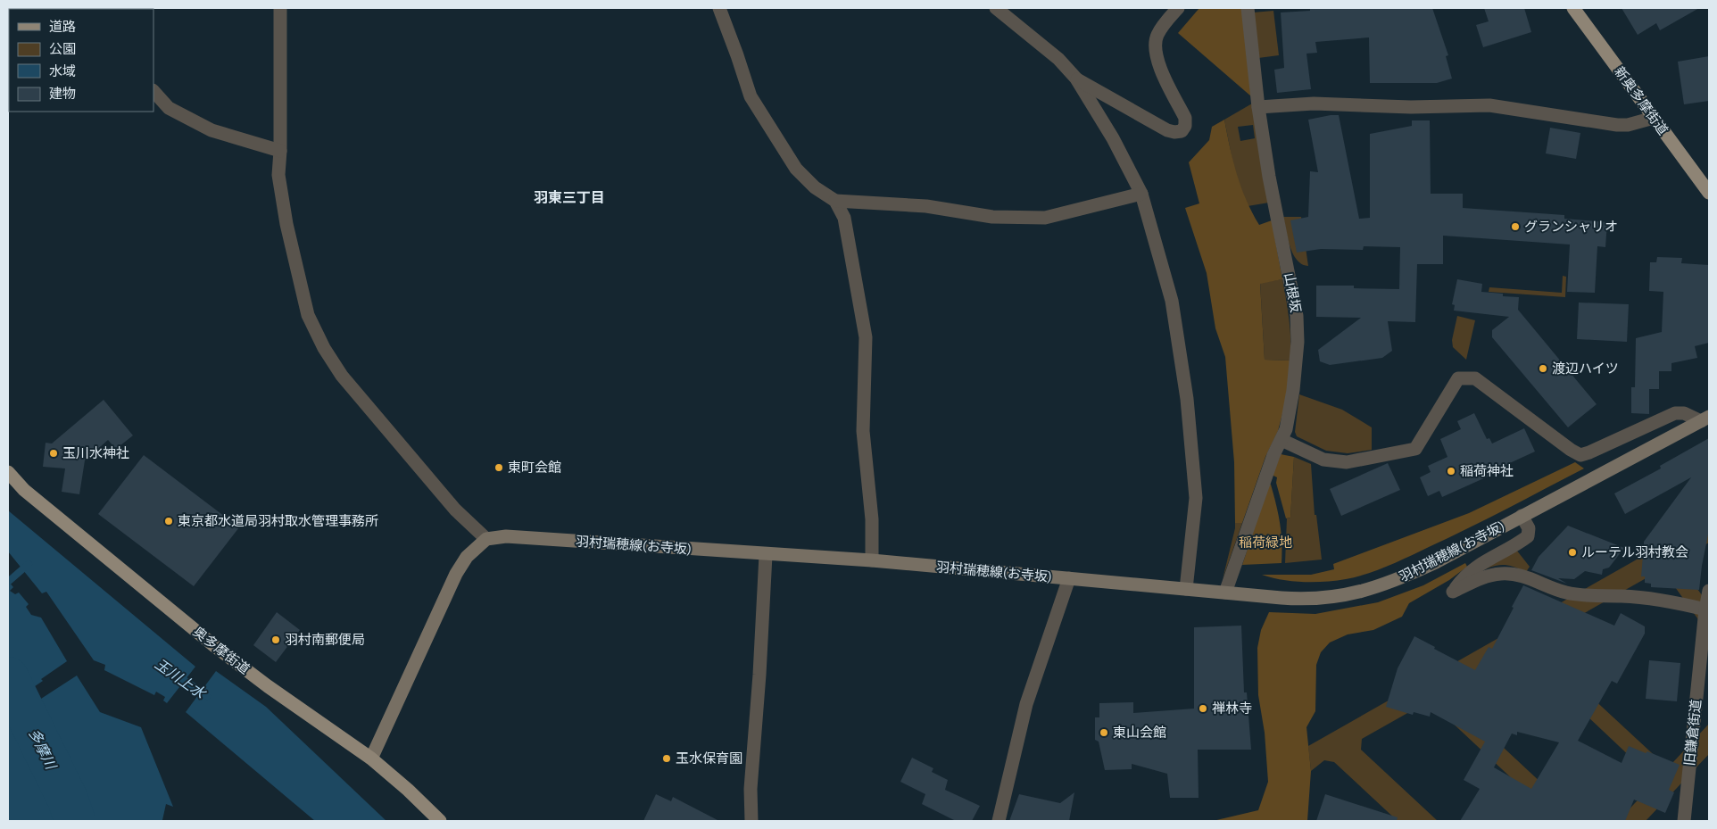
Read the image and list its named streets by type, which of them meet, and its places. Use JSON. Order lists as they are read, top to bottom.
{
  "streets": {
    "main road": ["新奥多摩街道", "羽村瑞穂線(お寺坂)", "奥多摩街道"],
    "street": ["山根坂", "旧鎌倉街道"]
  },
  "crossings": [
    ["山根坂", "羽村瑞穂線(お寺坂)"]
  ],
  "districts": ["羽東三丁目"],
  "water": ["玉川上水", "多摩川"],
  "parks": ["稲荷緑地"],
  "places": [
    "グランシャリオ",
    "渡辺ハイツ",
    "玉川水神社",
    "東町会館",
    "稲荷神社",
    "東京都水道局羽村取水管理事務所",
    "ルーテル羽村教会",
    "羽村南郵便局",
    "禅林寺",
    "東山会館",
    "玉水保育園"
  ],
  "legend": [
    "道路",
    "公園",
    "水域",
    "建物"
  ]
}
